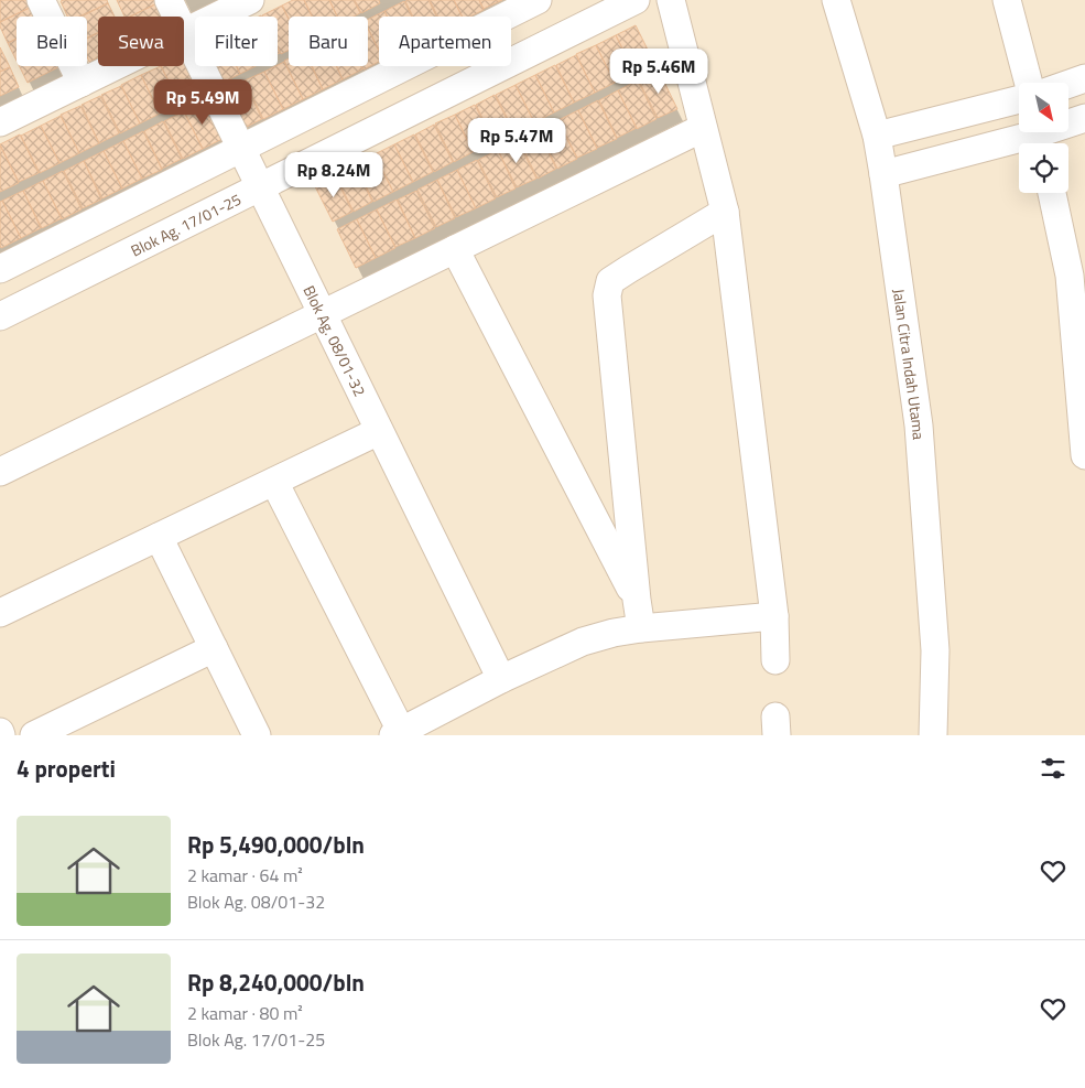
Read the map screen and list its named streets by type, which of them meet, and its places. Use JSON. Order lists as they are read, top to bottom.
{
  "streets": {
    "street": ["Blok Ag. 17/01-25", "Blok Ag. 08/01-32", "Jalan Citra Indah Utama"]
  },
  "crossings": [
    ["Blok Ag. 17/01-25", "Blok Ag. 08/01-32"]
  ],
  "north": "bottom right",
  "page": {
    "chip": [
      "Beli",
      "Sewa",
      "Filter",
      "Baru",
      "Apartemen"
    ],
    "price": [
      "Rp 5.46M",
      "Rp 5.49M",
      "Rp 5.47M",
      "Rp 8.24M"
    ],
    "heading": "4 properti",
    "list": [
      {
        "name": "Rp 5,490,000/bln",
        "note": "2 kamar · 64 m² · Blok Ag. 08/01-32"
      },
      {
        "name": "Rp 8,240,000/bln",
        "note": "2 kamar · 80 m² · Blok Ag. 17/01-25"
      }
    ]
  }
}
